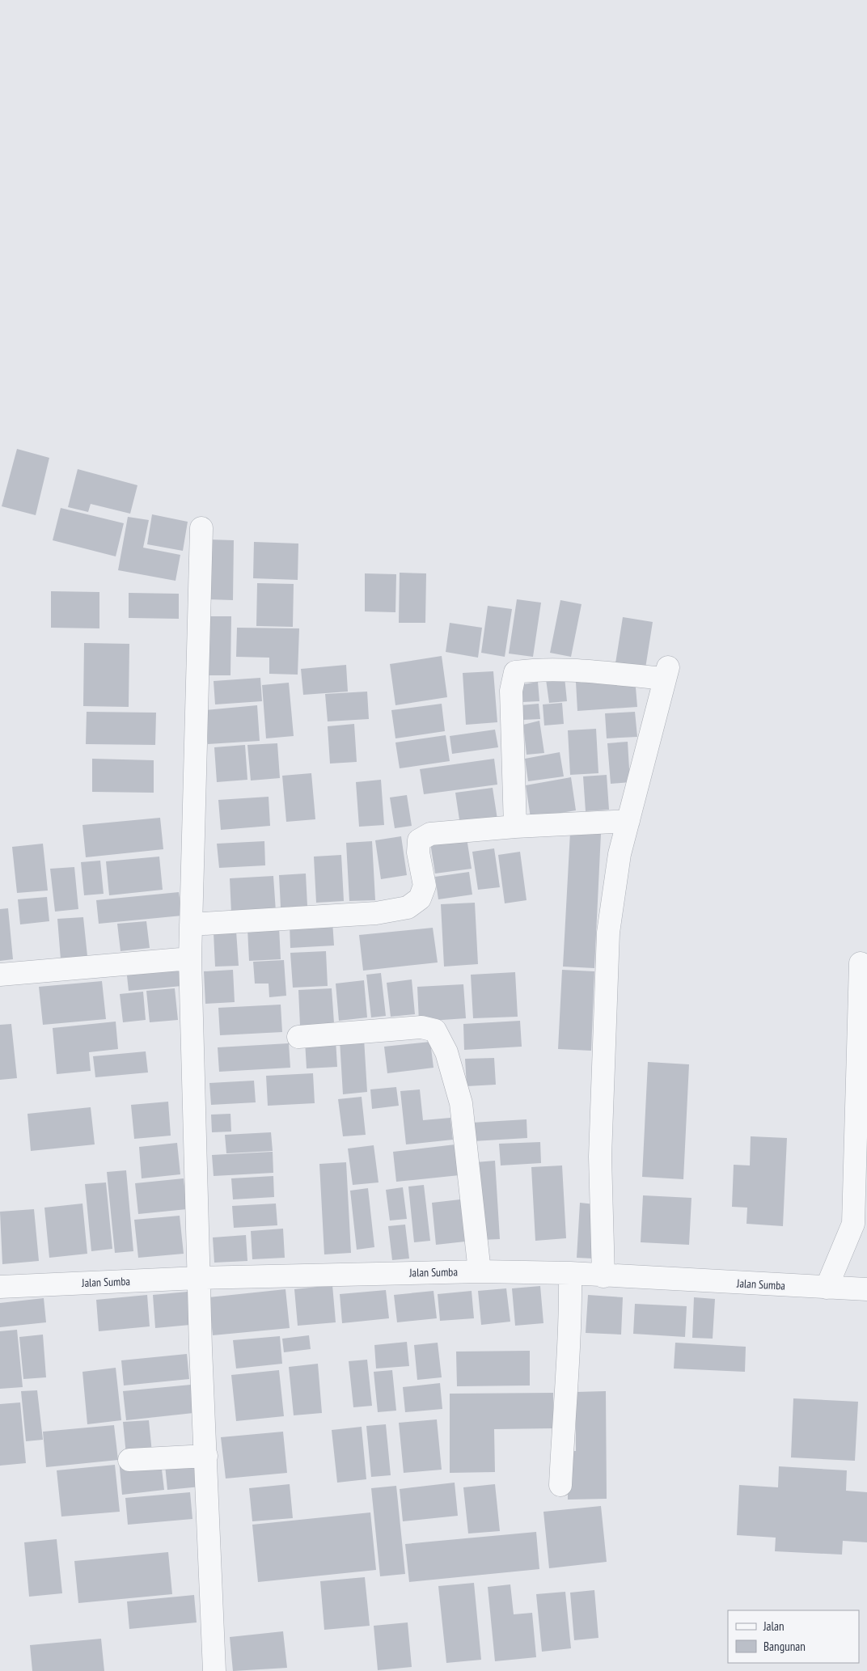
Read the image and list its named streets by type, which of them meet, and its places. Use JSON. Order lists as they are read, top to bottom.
{
  "streets": {
    "street": ["Jalan Sumba"]
  },
  "legend": ["Jalan", "Bangunan"]
}
